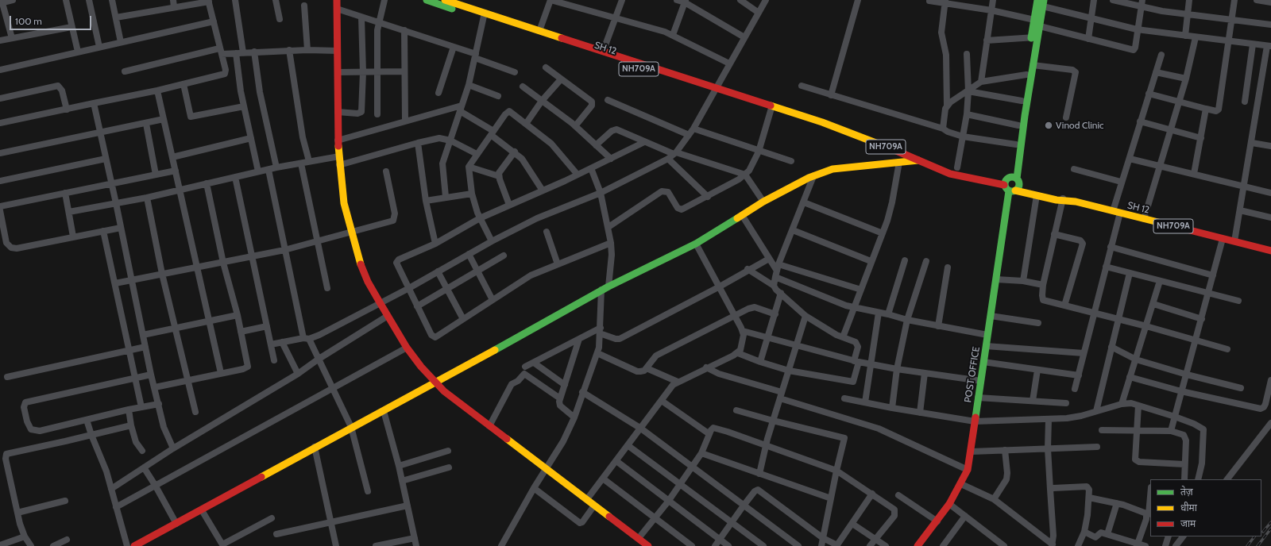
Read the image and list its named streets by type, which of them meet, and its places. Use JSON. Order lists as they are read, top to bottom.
{
  "streets": {
    "main road": ["SH 12", "NH709A", "POST OFFICE"]
  },
  "crossings": [
    ["SH 12", "POST OFFICE"]
  ],
  "places": ["Vinod Clinic"],
  "legend": ["तेज़", "धीमा", "जाम"],
  "scale_bar": "100 m"
}
